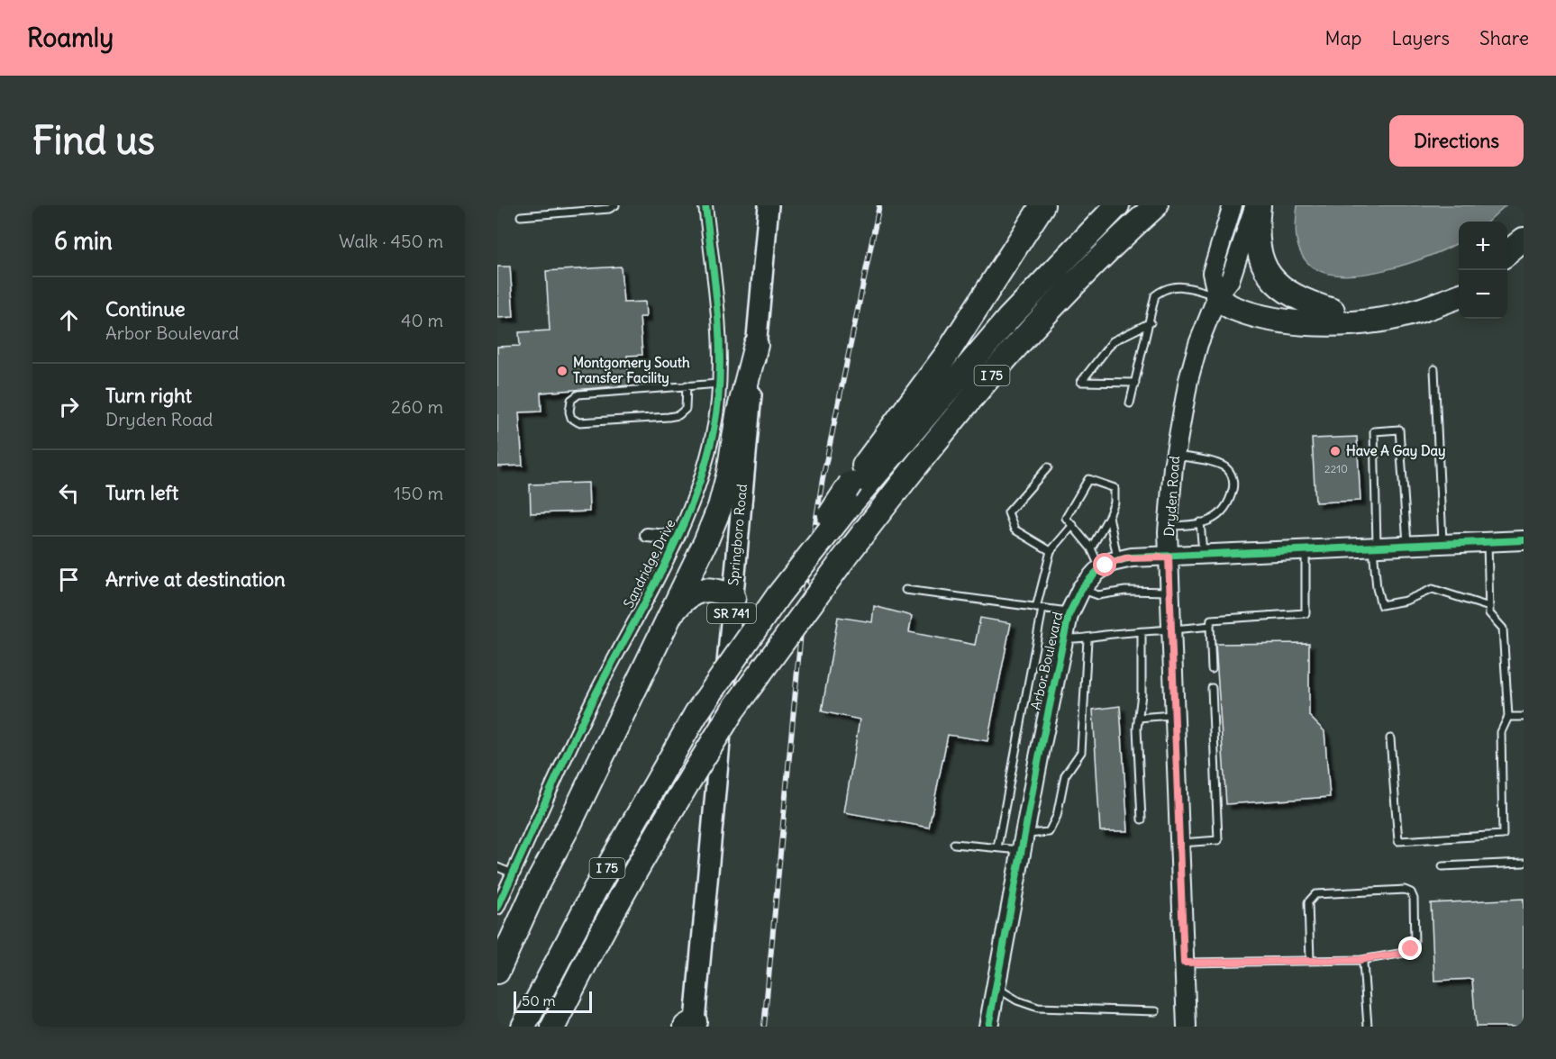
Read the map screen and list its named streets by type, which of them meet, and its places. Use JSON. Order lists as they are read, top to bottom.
{
  "streets": {
    "highway": ["I 75"],
    "main road": [
      "Dryden Road",
      "Springboro Road",
      "SR 741",
      "Arbor Boulevard"
    ],
    "street": ["Sandridge Drive"]
  },
  "crossings": [
    ["Dryden Road", "Arbor Boulevard"]
  ],
  "places": ["Montgomery South Transfer Facility", "Have A Gay Day"],
  "house_numbers": ["2210"],
  "scale_bar": "50 m",
  "page": {
    "header": "Roamly",
    "nav": ["Map", "Layers", "Share"],
    "buttons": "Directions",
    "title": "Find us",
    "heading": ["6 min", "Walk · 450 m"],
    "map_buttons": ["+", "−"],
    "list": [
      ["Continue", "Arbor Boulevard", "40 m"],
      ["Turn right", "Dryden Road", "260 m"],
      ["Turn left", "150 m"],
      "Arrive at destination"
    ],
    "scale": "50 m"
  }
}
